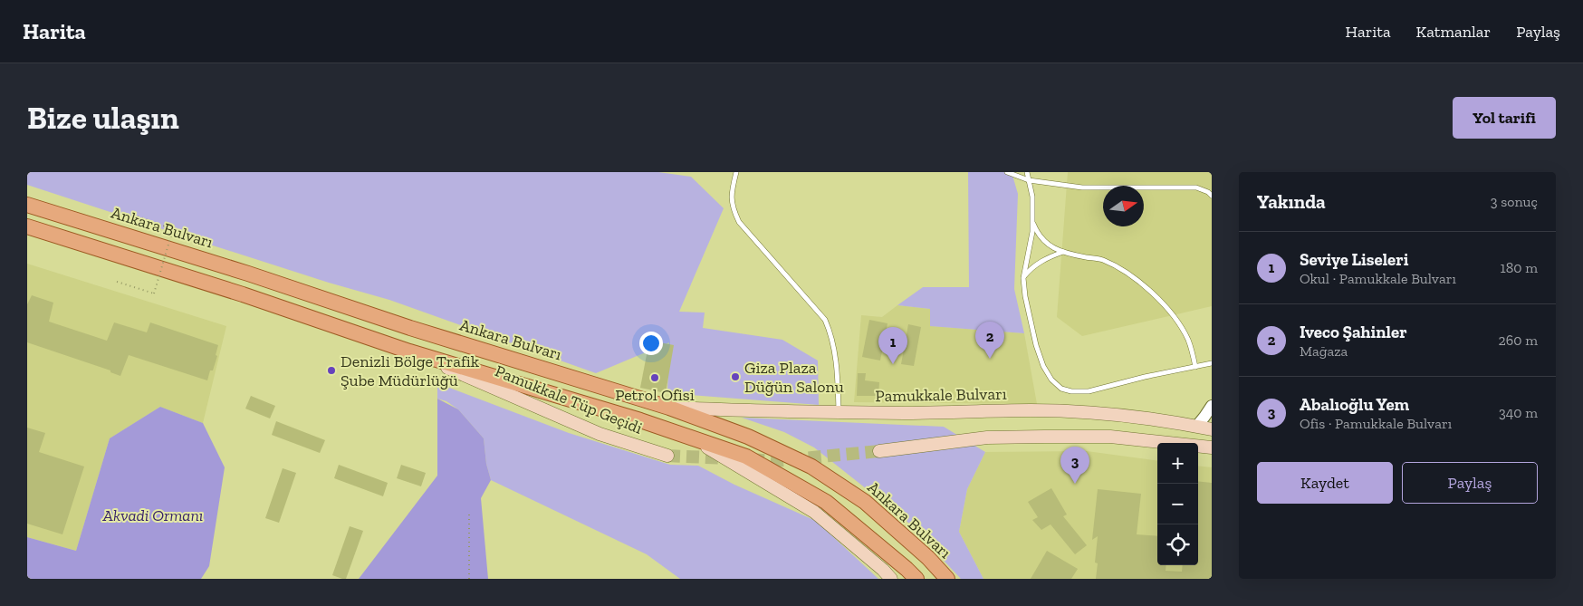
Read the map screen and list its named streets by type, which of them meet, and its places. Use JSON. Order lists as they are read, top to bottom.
{
  "streets": {
    "main road": ["Ankara Bulvarı", "Pamukkale Bulvarı", "Pamukkale Tüp Geçidi"]
  },
  "crossings": [
    ["Ankara Bulvarı", "Pamukkale Bulvarı"]
  ],
  "parks": ["Akvadi Ormanı"],
  "places": ["Denizli Bölge Trafik Şube Müdürlüğü", "Giza Plaza Düğün Salonu", "Petrol Ofisi"],
  "north": "right",
  "page": {
    "header": "Harita",
    "nav": ["Harita", "Katmanlar", "Paylaş"],
    "buttons": [
      "Yol tarifi",
      ["Kaydet", "Paylaş"]
    ],
    "title": "Bize ulaşın",
    "heading": ["Yakında", "3 sonuç"],
    "list": [
      {
        "mark": "1",
        "name": "Seviye Liseleri",
        "note": "Okul · Pamukkale Bulvarı",
        "value": "180 m"
      },
      {
        "mark": "2",
        "name": "Iveco Şahinler",
        "note": "Mağaza",
        "value": "260 m"
      },
      {
        "mark": "3",
        "name": "Abalıoğlu Yem",
        "note": "Ofis · Pamukkale Bulvarı",
        "value": "340 m"
      }
    ],
    "pins": ["2", "1", "3"],
    "map_buttons": ["+", "−"]
  }
}
